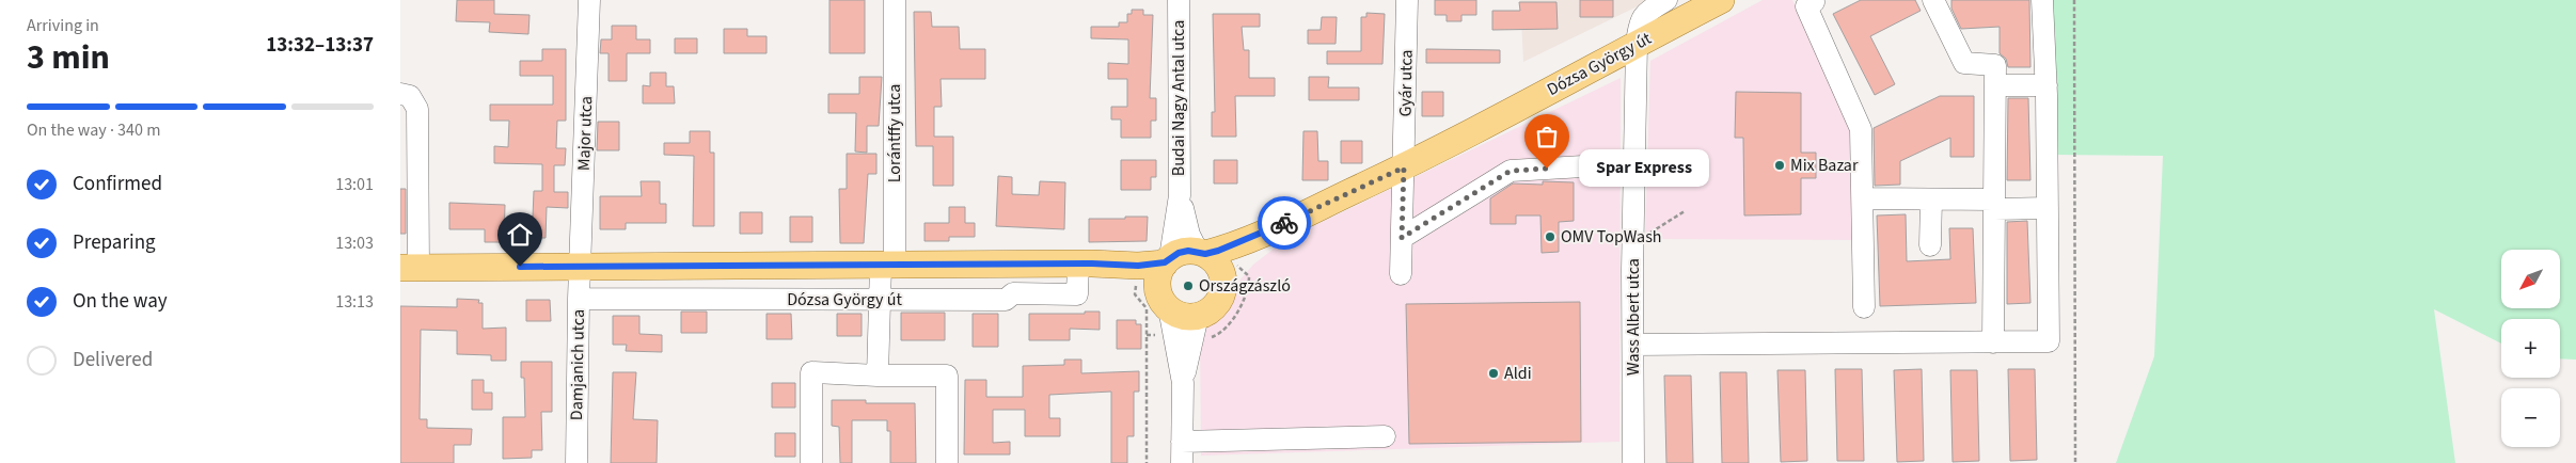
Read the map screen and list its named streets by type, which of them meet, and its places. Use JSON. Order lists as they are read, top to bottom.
{
  "streets": {
    "main road": ["Dózsa György út"],
    "street": [
      "Gyár utca",
      "Budai Nagy Antal utca",
      "Major utca",
      "Lorántffy utca",
      "Wass Albert utca",
      "Damjanich utca"
    ]
  },
  "crossings": [
    ["Dózsa György út", "Gyár utca"],
    ["Dózsa György út", "Budai Nagy Antal utca"],
    ["Dózsa György út", "Major utca"],
    ["Dózsa György út", "Lorántffy utca"],
    ["Dózsa György út", "Wass Albert utca"],
    ["Dózsa György út", "Damjanich utca"],
    ["Major utca", "Damjanich utca"]
  ],
  "places": [
    "Mix Bazar",
    "Spar Express",
    "OMV TopWash",
    "Országzászló",
    "Aldi"
  ],
  "north": "bottom left",
  "page": {
    "heading": ["3 min", "Arriving in", "13:32–13:37"],
    "bar": "On the way · 340 m",
    "bubble": "Spar Express",
    "list": [
      ["Confirmed", "13:01"],
      ["Preparing", "13:03"],
      ["On the way", "13:13"],
      "Delivered"
    ],
    "map_buttons": ["+", "−"]
  }
}
